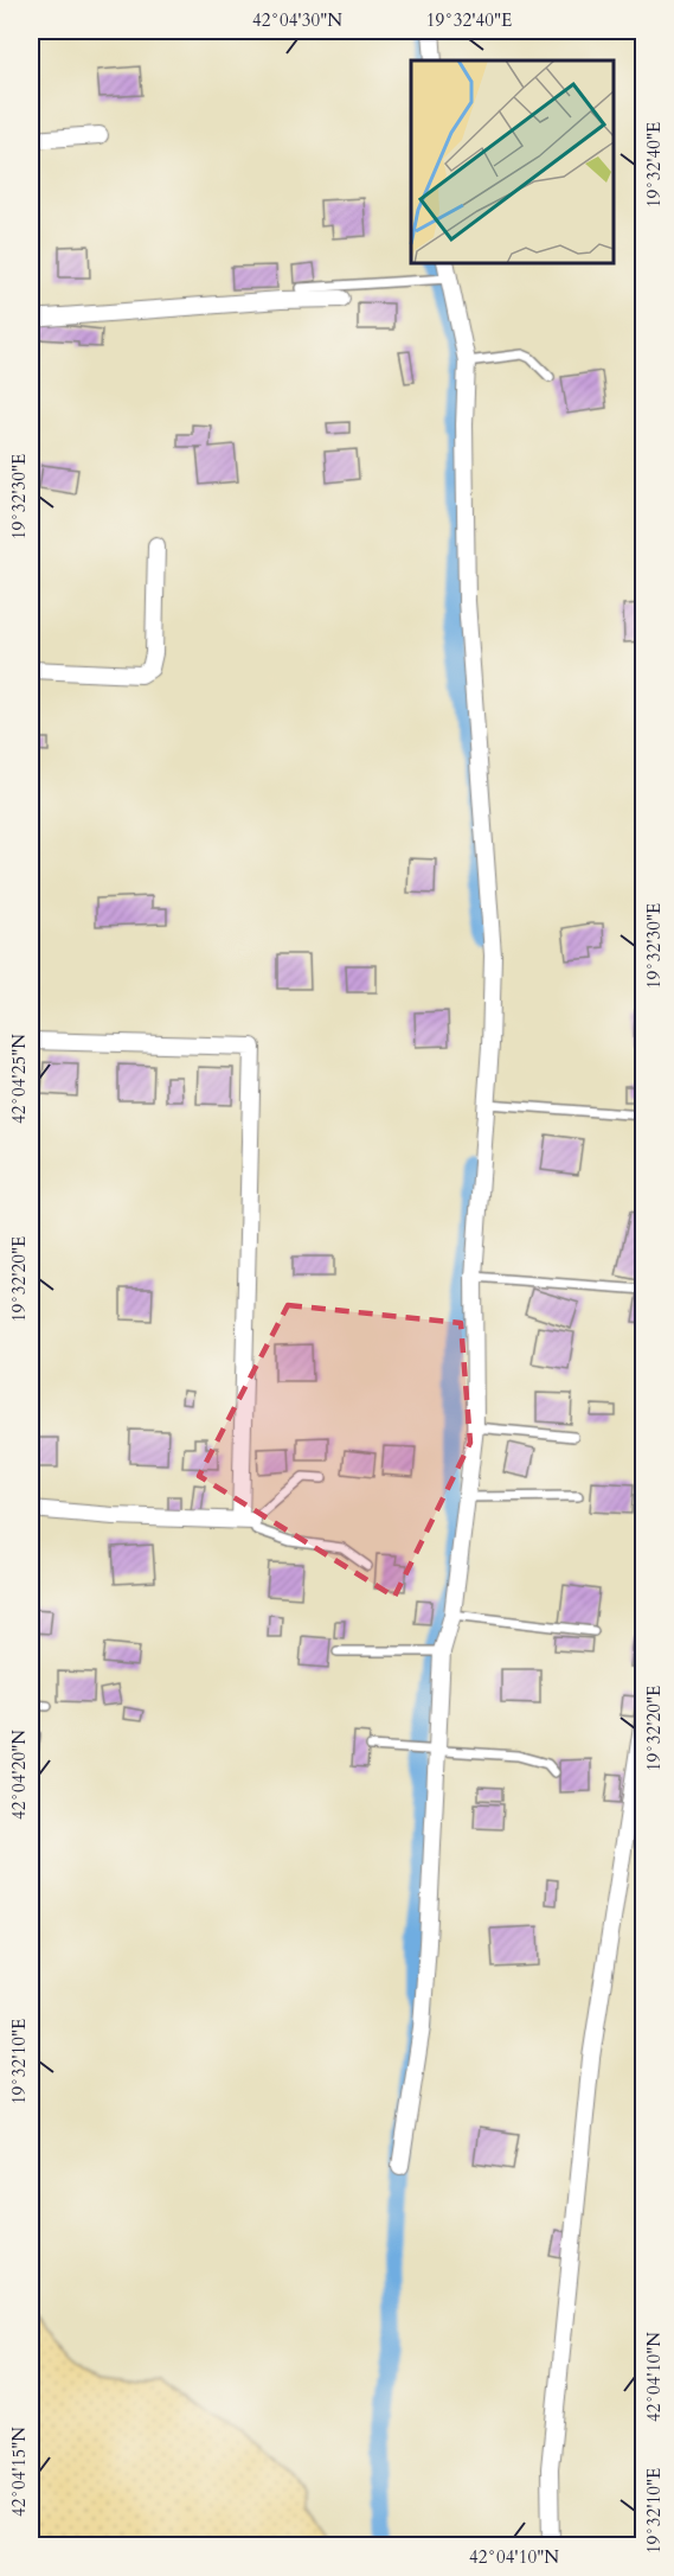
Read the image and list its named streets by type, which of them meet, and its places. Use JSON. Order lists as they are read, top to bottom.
{
  "coordinates": [
    "42°04'30\"N",
    "19°32'40\"E",
    "19°32'30\"E",
    "42°04'25\"N",
    "19°32'20\"E",
    "42°04'20\"N",
    "19°32'10\"E",
    "42°04'10\"N",
    "42°04'15\"N"
  ]
}
